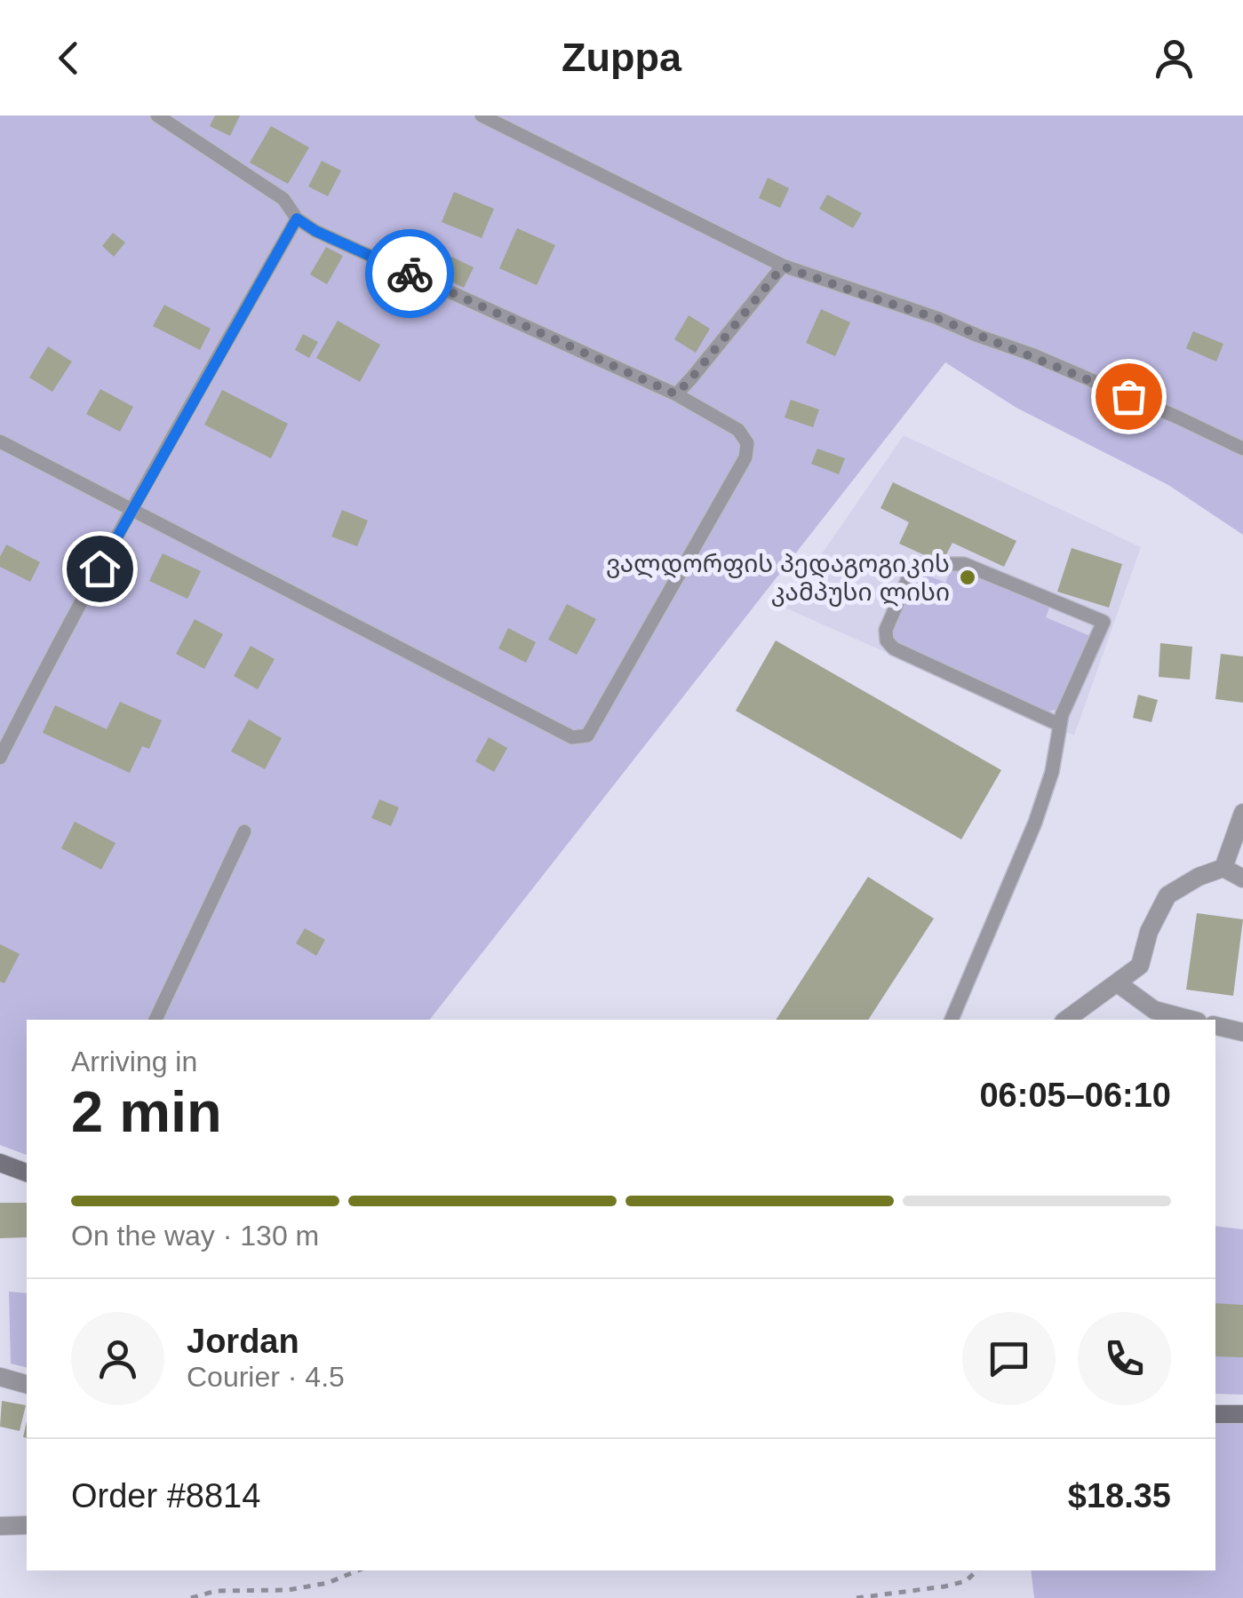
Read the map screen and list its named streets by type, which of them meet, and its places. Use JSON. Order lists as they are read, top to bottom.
{
  "places": ["ვალდორფის პედაგოგიკის კამპუსი ლისი"],
  "page": {
    "header": "Zuppa",
    "heading": ["2 min", "Arriving in", "06:05–06:10"],
    "panel": [
      "Jordan",
      "Courier · 4.5",
      "Order #8814",
      "$18.35"
    ],
    "bar": "On the way · 130 m"
  }
}
